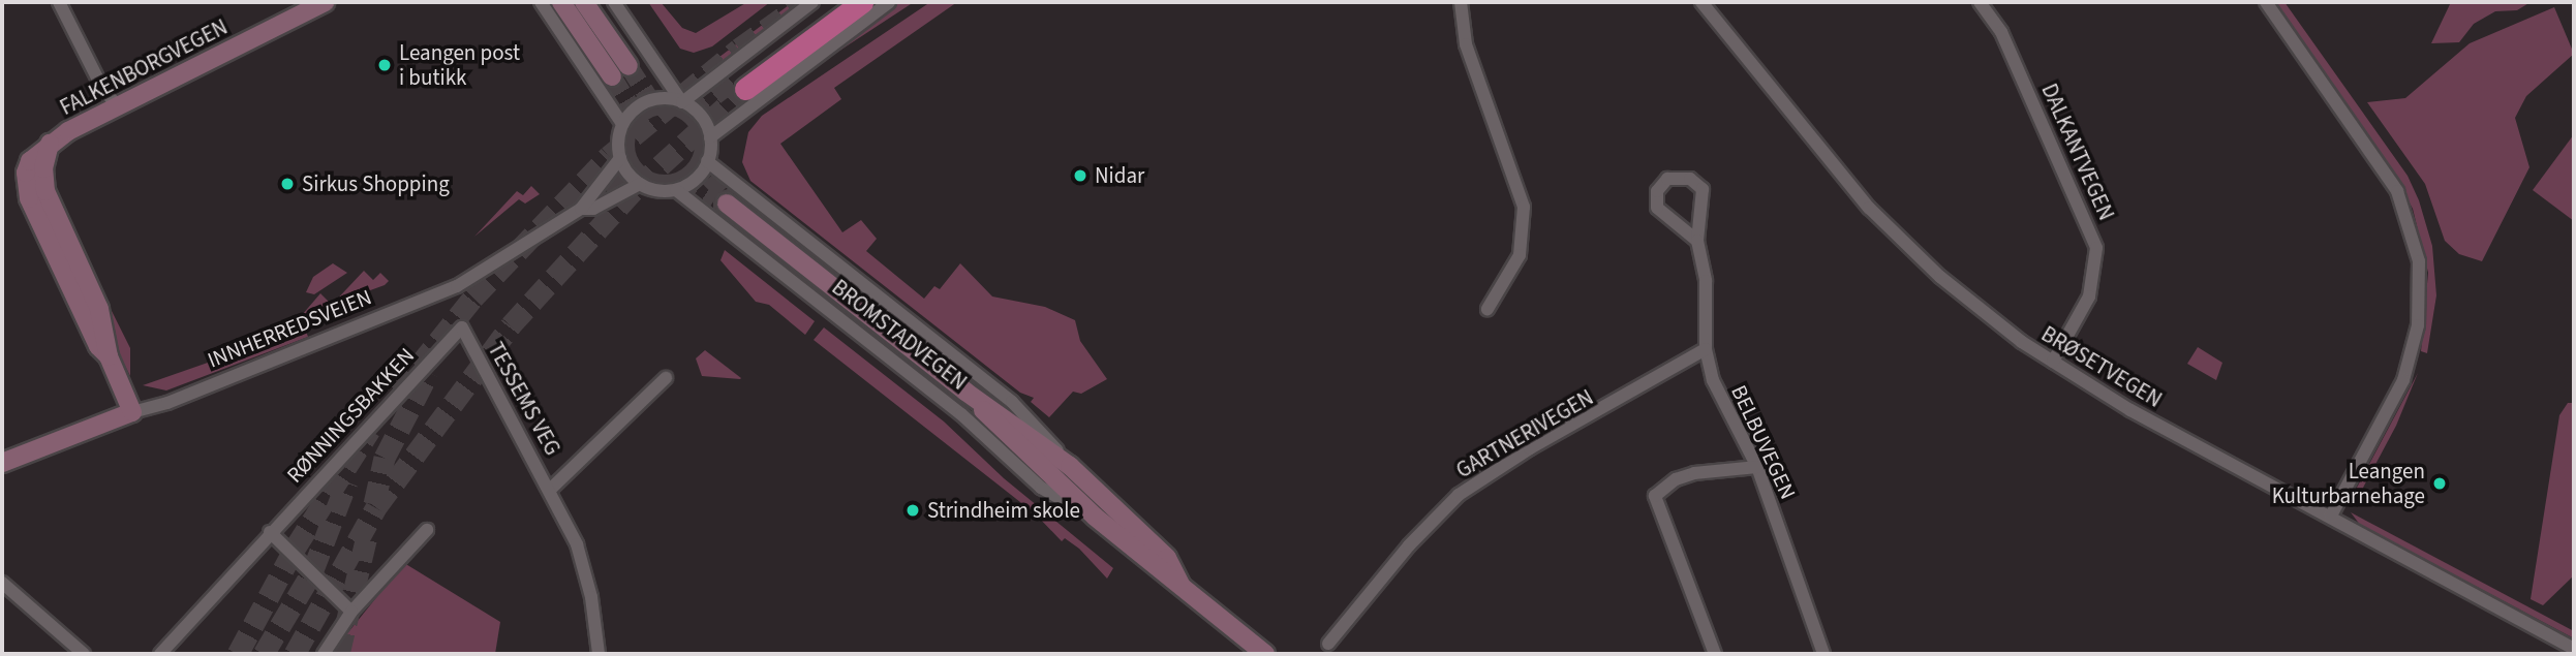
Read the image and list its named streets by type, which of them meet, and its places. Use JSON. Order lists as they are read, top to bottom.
{
  "streets": {
    "main road": ["FALKENBORGVEGEN", "INNHERREDSVEIEN", "BROMSTADVEGEN"],
    "street": [
      "DALKANTVEGEN",
      "BRØSETVEGEN",
      "TESSEMS VEG",
      "RØNNINGSBAKKEN",
      "GARTNERIVEGEN",
      "BELBUVEGEN"
    ]
  },
  "crossings": [
    ["FALKENBORGVEGEN", "INNHERREDSVEIEN"],
    ["DALKANTVEGEN", "BRØSETVEGEN"],
    ["INNHERREDSVEIEN", "BROMSTADVEGEN"],
    ["TESSEMS VEG", "RØNNINGSBAKKEN"],
    ["GARTNERIVEGEN", "BELBUVEGEN"]
  ],
  "places": [
    "Leangen post i butikk",
    "Nidar",
    "Sirkus Shopping",
    "Leangen Kulturbarnehage",
    "Strindheim skole"
  ]
}
